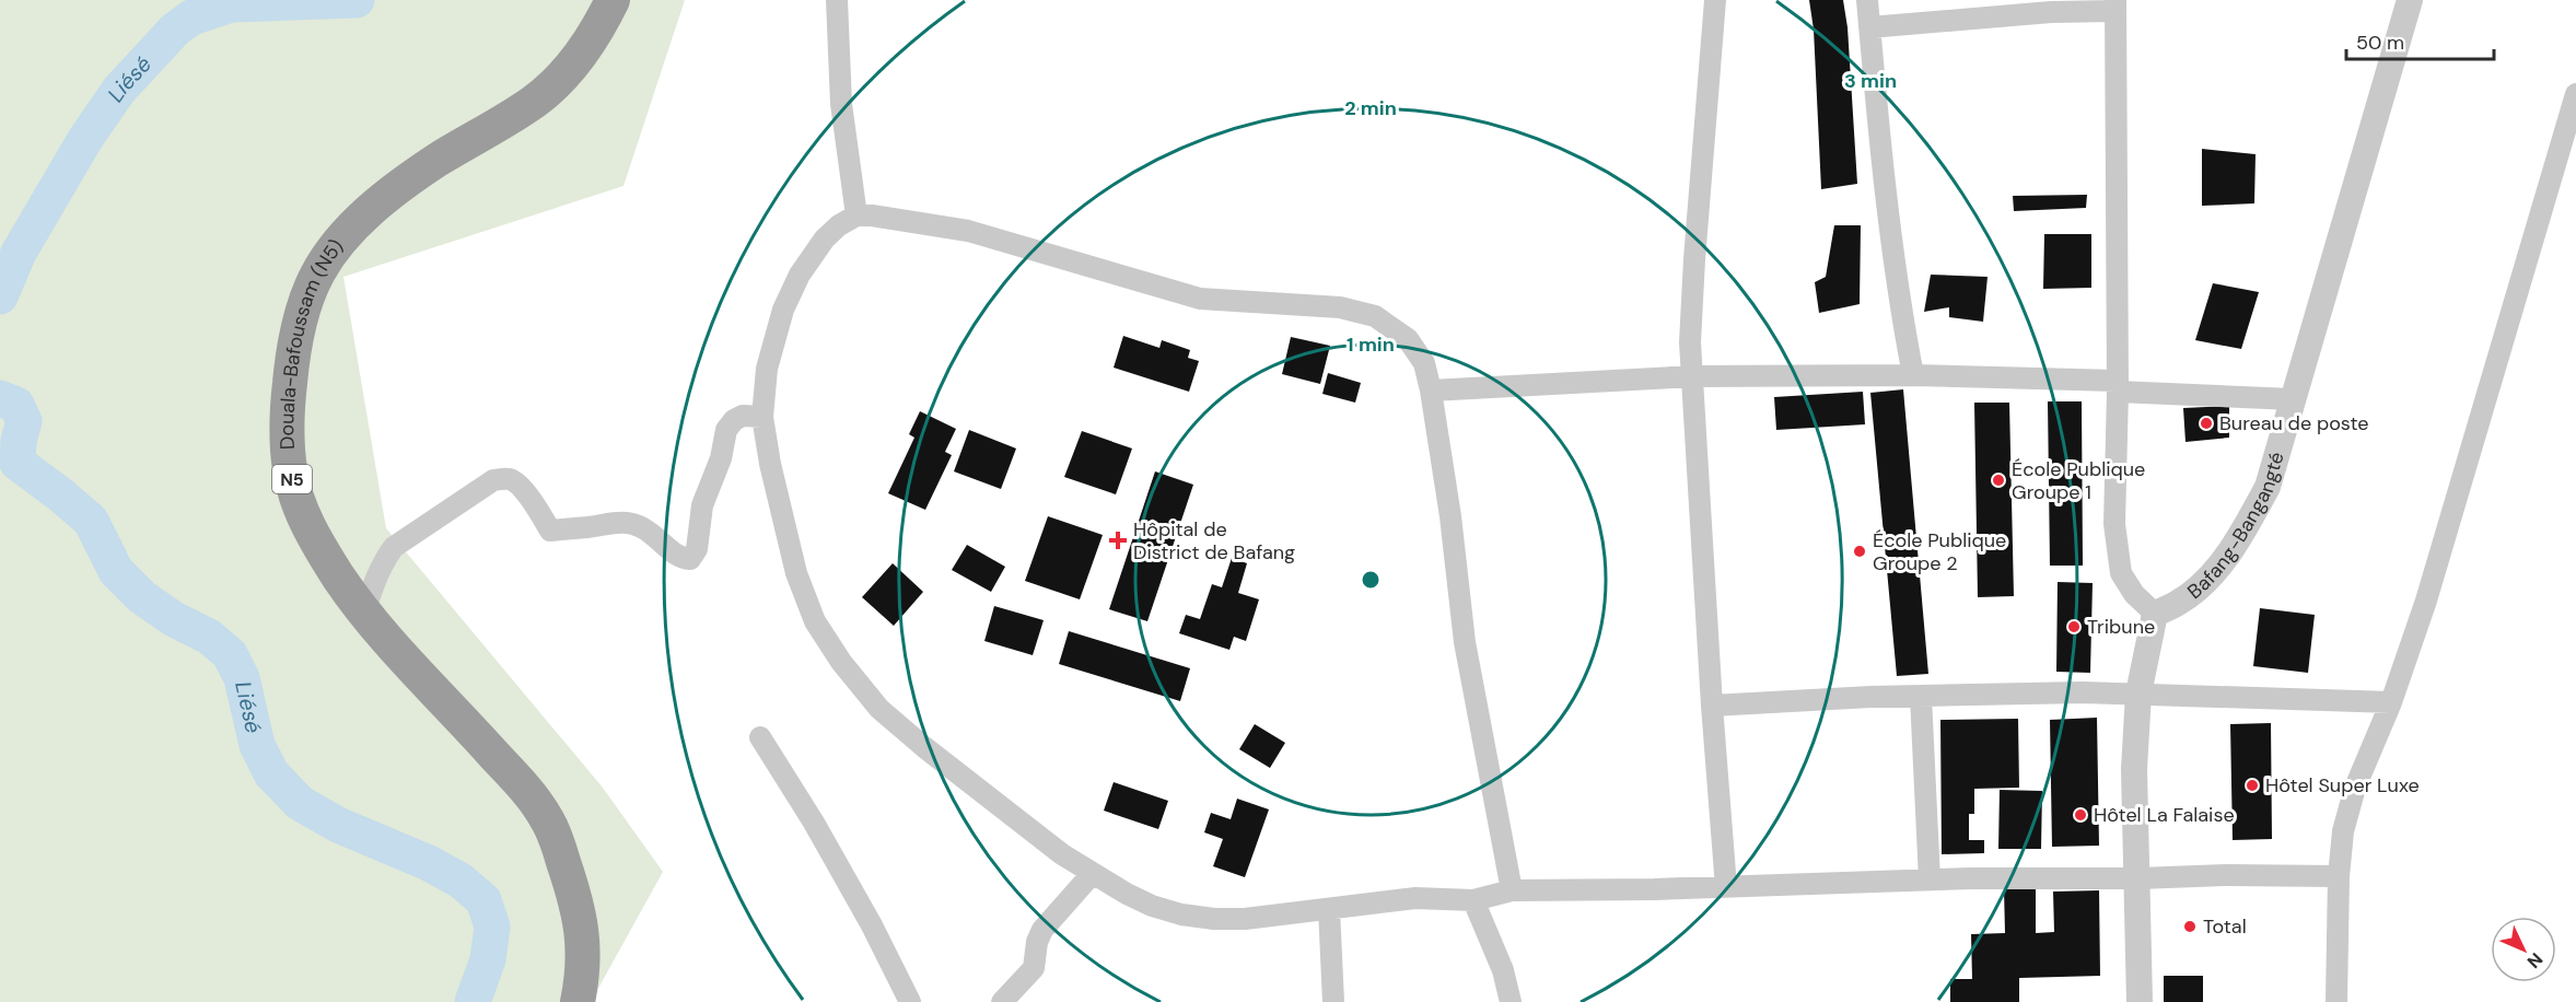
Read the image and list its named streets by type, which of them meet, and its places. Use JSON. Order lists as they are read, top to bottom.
{
  "streets": {
    "highway": ["Douala-Bafoussam (N5)", "N5"],
    "street": ["Bafang-Bangangté"]
  },
  "water": ["Liésé"],
  "places": {
    "other": [
      "Bureau de poste",
      "École Publique Groupe 1",
      "École Publique Groupe 2",
      "Tribune",
      "Hôtel Super Luxe",
      "Hôtel La Falaise",
      "Total"
    ],
    "health": ["Hôpital de District de Bafang"]
  },
  "scale_bar": "50 m",
  "north": "bottom right",
  "rings": ["3 min", "2 min", "1 min"]
}
